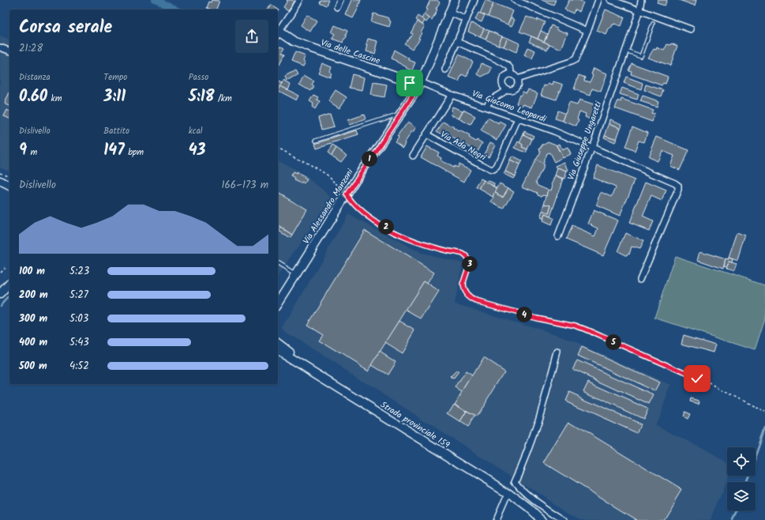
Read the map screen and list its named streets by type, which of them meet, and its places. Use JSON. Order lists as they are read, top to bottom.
{
  "streets": {
    "street": [
      "Via delle Cascine",
      "Via Giacomo Leopardi",
      "Via Giuseppe Ungaretti",
      "Via Ada Negri",
      "Via Alessandro Manzoni",
      "Strada provinciale 159"
    ]
  },
  "crossings": [
    ["Via delle Cascine", "Via Giacomo Leopardi"],
    ["Via delle Cascine", "Via Alessandro Manzoni"],
    ["Via Giacomo Leopardi", "Via Giuseppe Ungaretti"],
    ["Via Giacomo Leopardi", "Via Ada Negri"],
    ["Via Giacomo Leopardi", "Via Alessandro Manzoni"]
  ],
  "page": {
    "heading": ["Corsa serale", "21:28"],
    "stats": [
      ["Distanza", "0.60 km"],
      ["Tempo", "3:11"],
      ["Passo", "5:18 /km"],
      ["Dislivello", "9 m"],
      ["Battito", "147 bpm"],
      ["kcal", "43"]
    ],
    "pins": [
      "1",
      "2",
      "3",
      "4",
      "5"
    ],
    "chart": ["Dislivello", "166–173 m"],
    "list": [
      {
        "name": "100 m",
        "note": "5:23"
      },
      {
        "name": "200 m",
        "note": "5:27"
      },
      {
        "name": "300 m",
        "note": "5:03"
      },
      {
        "name": "400 m",
        "note": "5:43"
      },
      {
        "name": "500 m",
        "note": "4:52"
      }
    ]
  }
}
